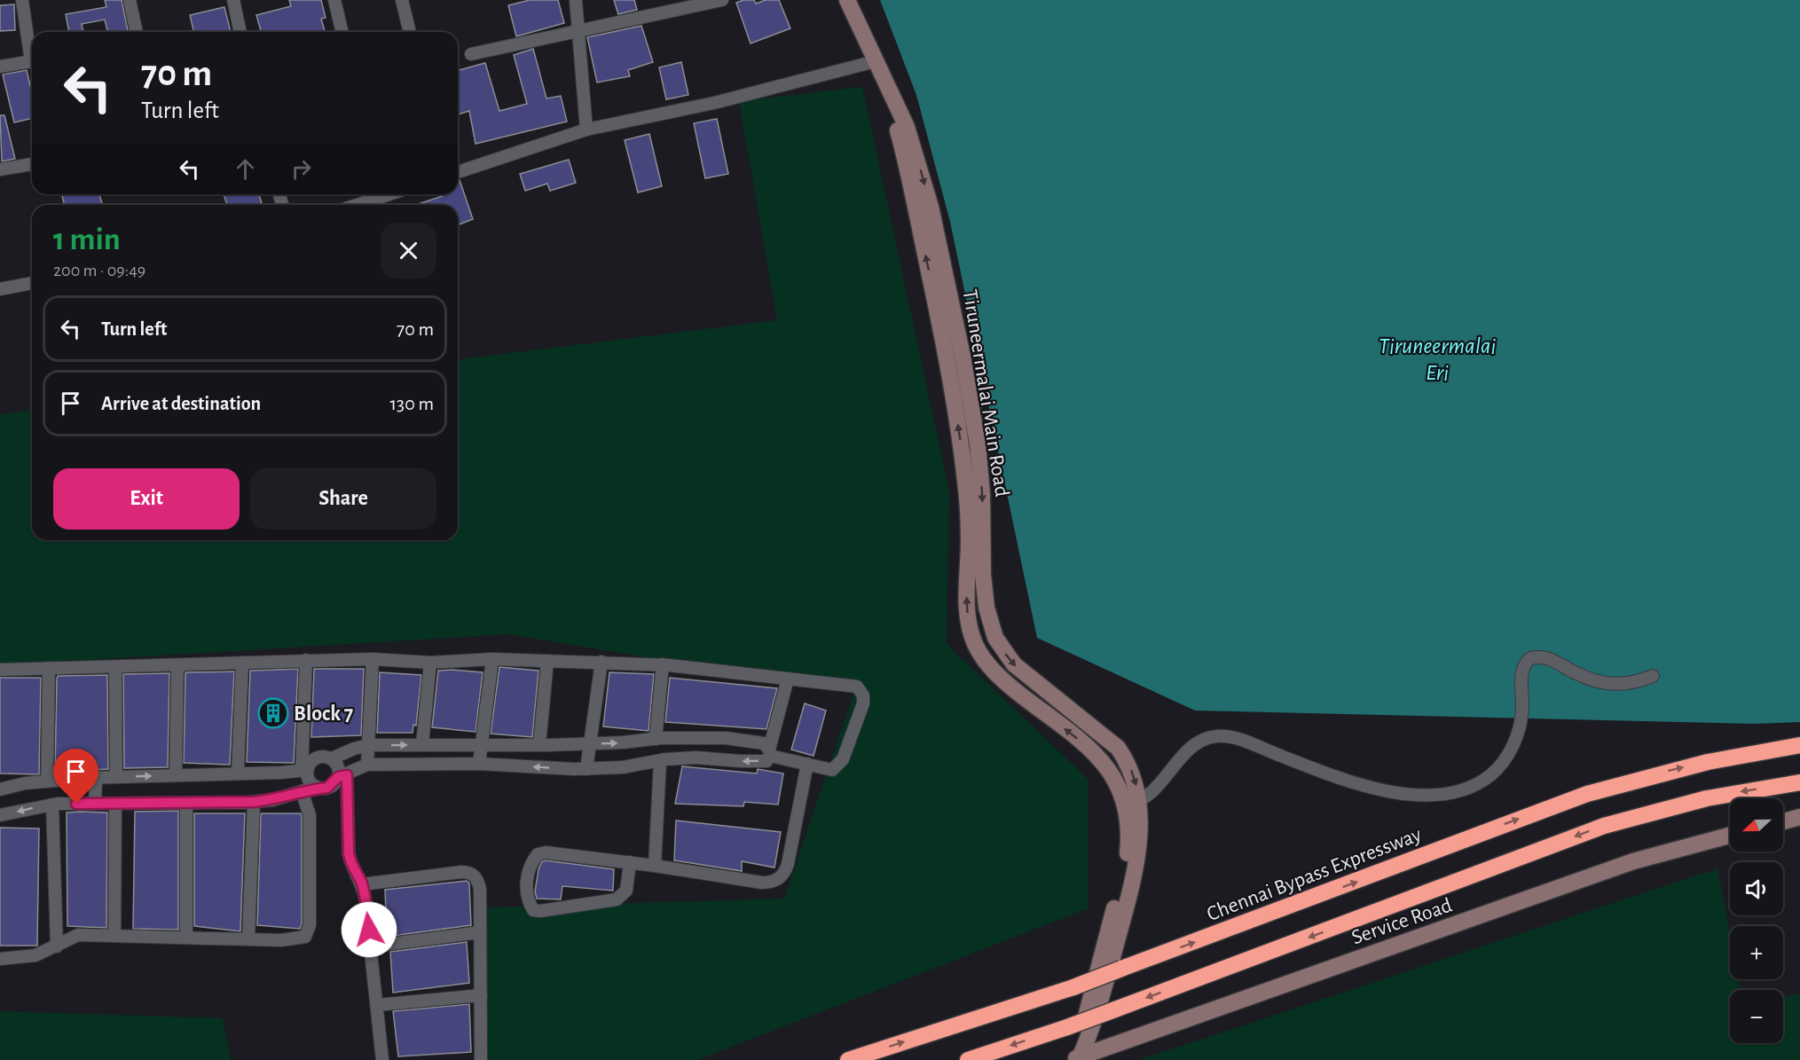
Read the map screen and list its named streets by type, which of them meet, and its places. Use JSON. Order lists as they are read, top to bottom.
{
  "streets": {
    "highway": ["Chennai Bypass Expressway"],
    "main road": ["Tiruneermalai Main Road", "Service Road"]
  },
  "crossings": [
    ["Tiruneermalai Main Road", "Service Road"]
  ],
  "water": ["Tiruneermalai Eri"],
  "places": {
    "building": ["Block 7"]
  },
  "north": "left",
  "page": {
    "turn": ["70 m", "Turn left"],
    "heading": ["1 min", "200 m · 09:49"],
    "list": [
      {
        "name": "Turn left",
        "value": "70 m"
      },
      {
        "name": "Arrive at destination",
        "value": "130 m"
      }
    ],
    "buttons": ["Exit", "Share"],
    "map_buttons": ["+", "−"]
  }
}
